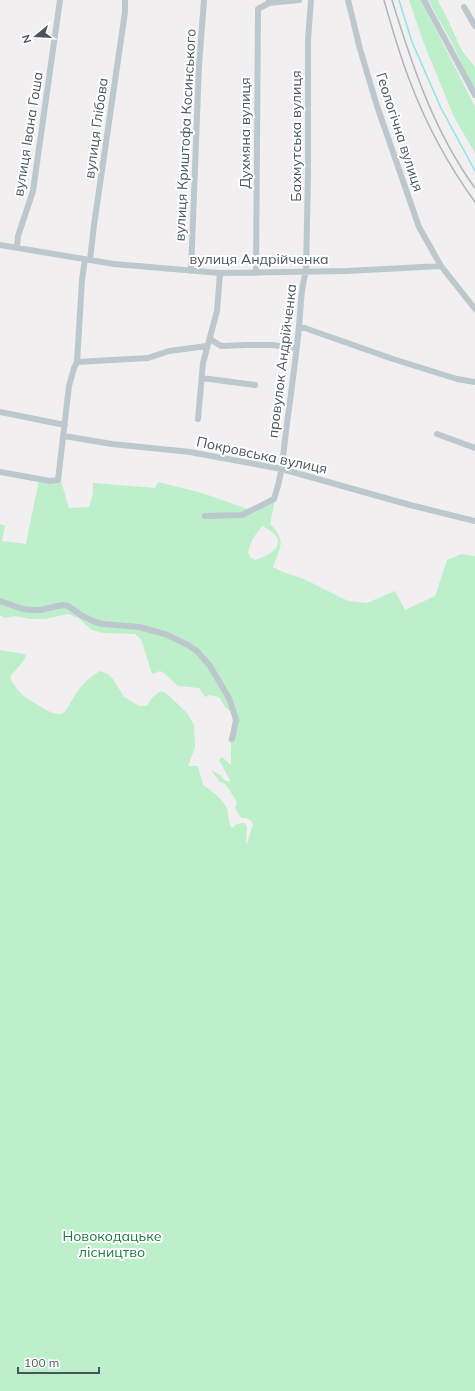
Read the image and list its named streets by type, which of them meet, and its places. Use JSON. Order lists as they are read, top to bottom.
{
  "streets": {
    "street": [
      "вулиця Глібова",
      "Геологічна вулиця",
      "Духмяна вулиця",
      "вулиця Івана Гоша",
      "вулиця Криштофа Косинського",
      "Бахмутська вулиця",
      "вулиця Андрійченка",
      "провулок Андрійченка",
      "Покровська вулиця"
    ]
  },
  "crossings": [
    ["вулиця Глібова", "вулиця Андрійченка"],
    ["Геологічна вулиця", "вулиця Андрійченка"],
    ["Духмяна вулиця", "вулиця Андрійченка"],
    ["вулиця Івана Гоша", "вулиця Андрійченка"],
    ["вулиця Криштофа Косинського", "вулиця Андрійченка"],
    ["Бахмутська вулиця", "вулиця Андрійченка"],
    ["Бахмутська вулиця", "провулок Андрійченка"],
    ["вулиця Андрійченка", "провулок Андрійченка"],
    ["провулок Андрійченка", "Покровська вулиця"]
  ],
  "parks": ["Новокодацьке лісництво"],
  "scale_bar": "100 m",
  "north": "left"
}
